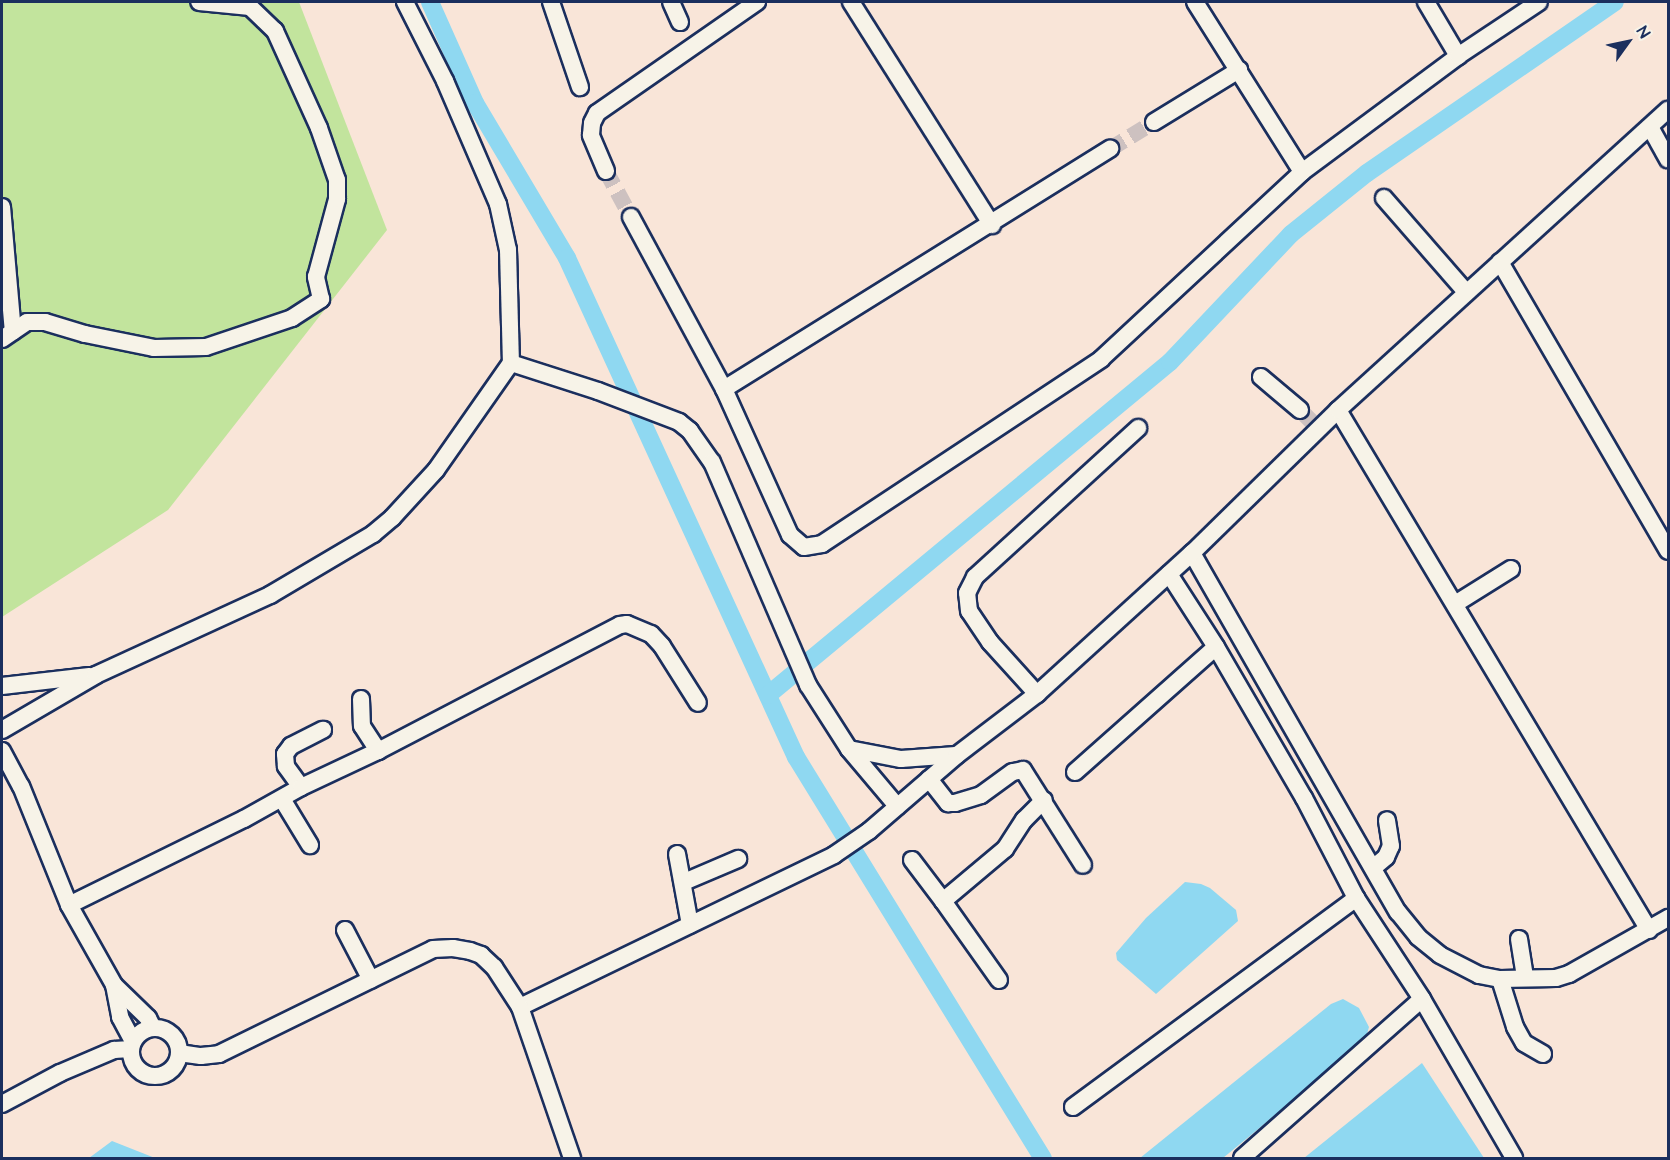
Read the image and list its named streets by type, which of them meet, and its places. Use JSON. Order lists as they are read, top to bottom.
{
  "north": "top right"
}
